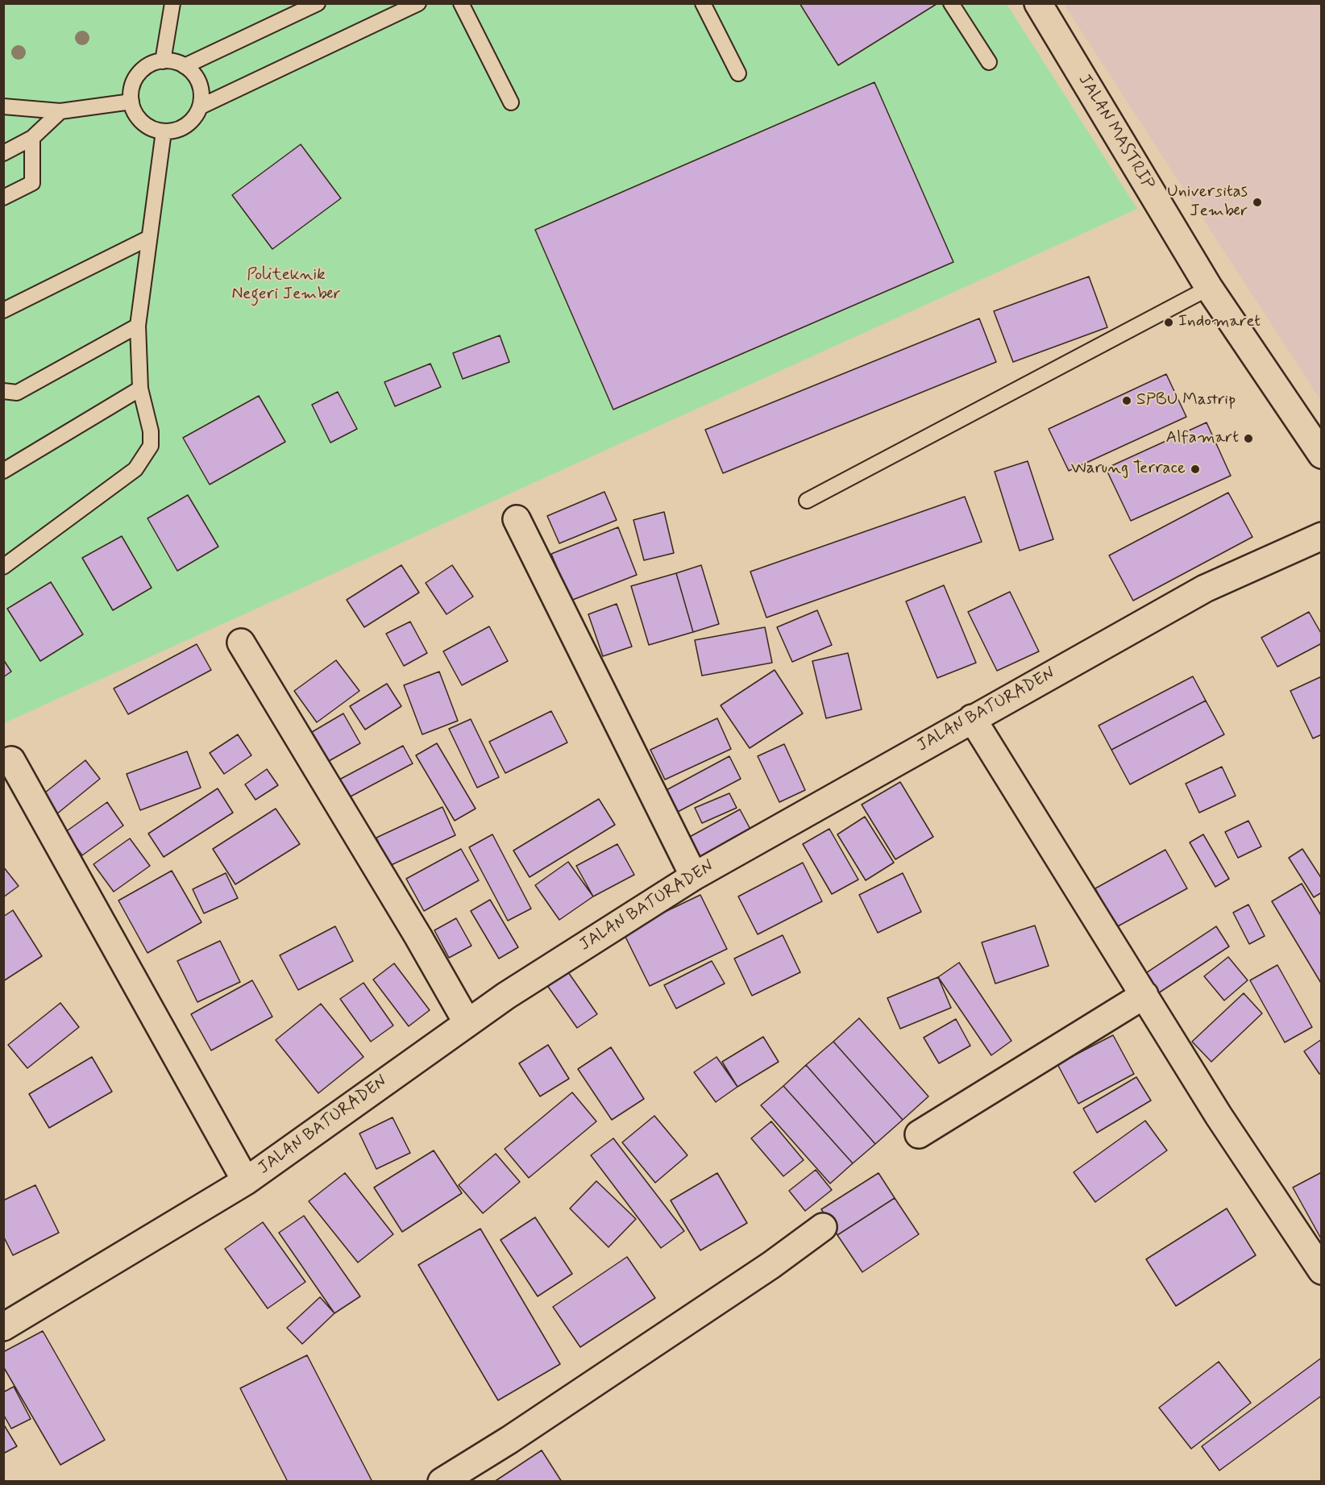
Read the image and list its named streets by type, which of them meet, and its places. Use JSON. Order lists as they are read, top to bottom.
{
  "streets": {
    "street": ["JALAN MASTRIP", "JALAN BATURADEN"]
  },
  "parks": ["Politeknik Negeri Jember"],
  "places": [
    "Universitas Jember",
    "Indomaret",
    "SPBU Mastrip",
    "Alfamart",
    "Warung Terrace"
  ]
}
